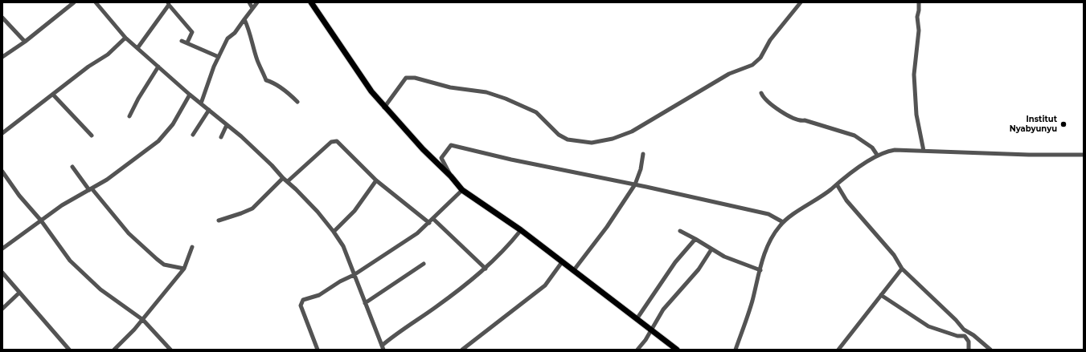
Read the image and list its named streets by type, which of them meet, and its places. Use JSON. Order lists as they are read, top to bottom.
{
  "places": ["Institut Nyabyunyu"]
}
